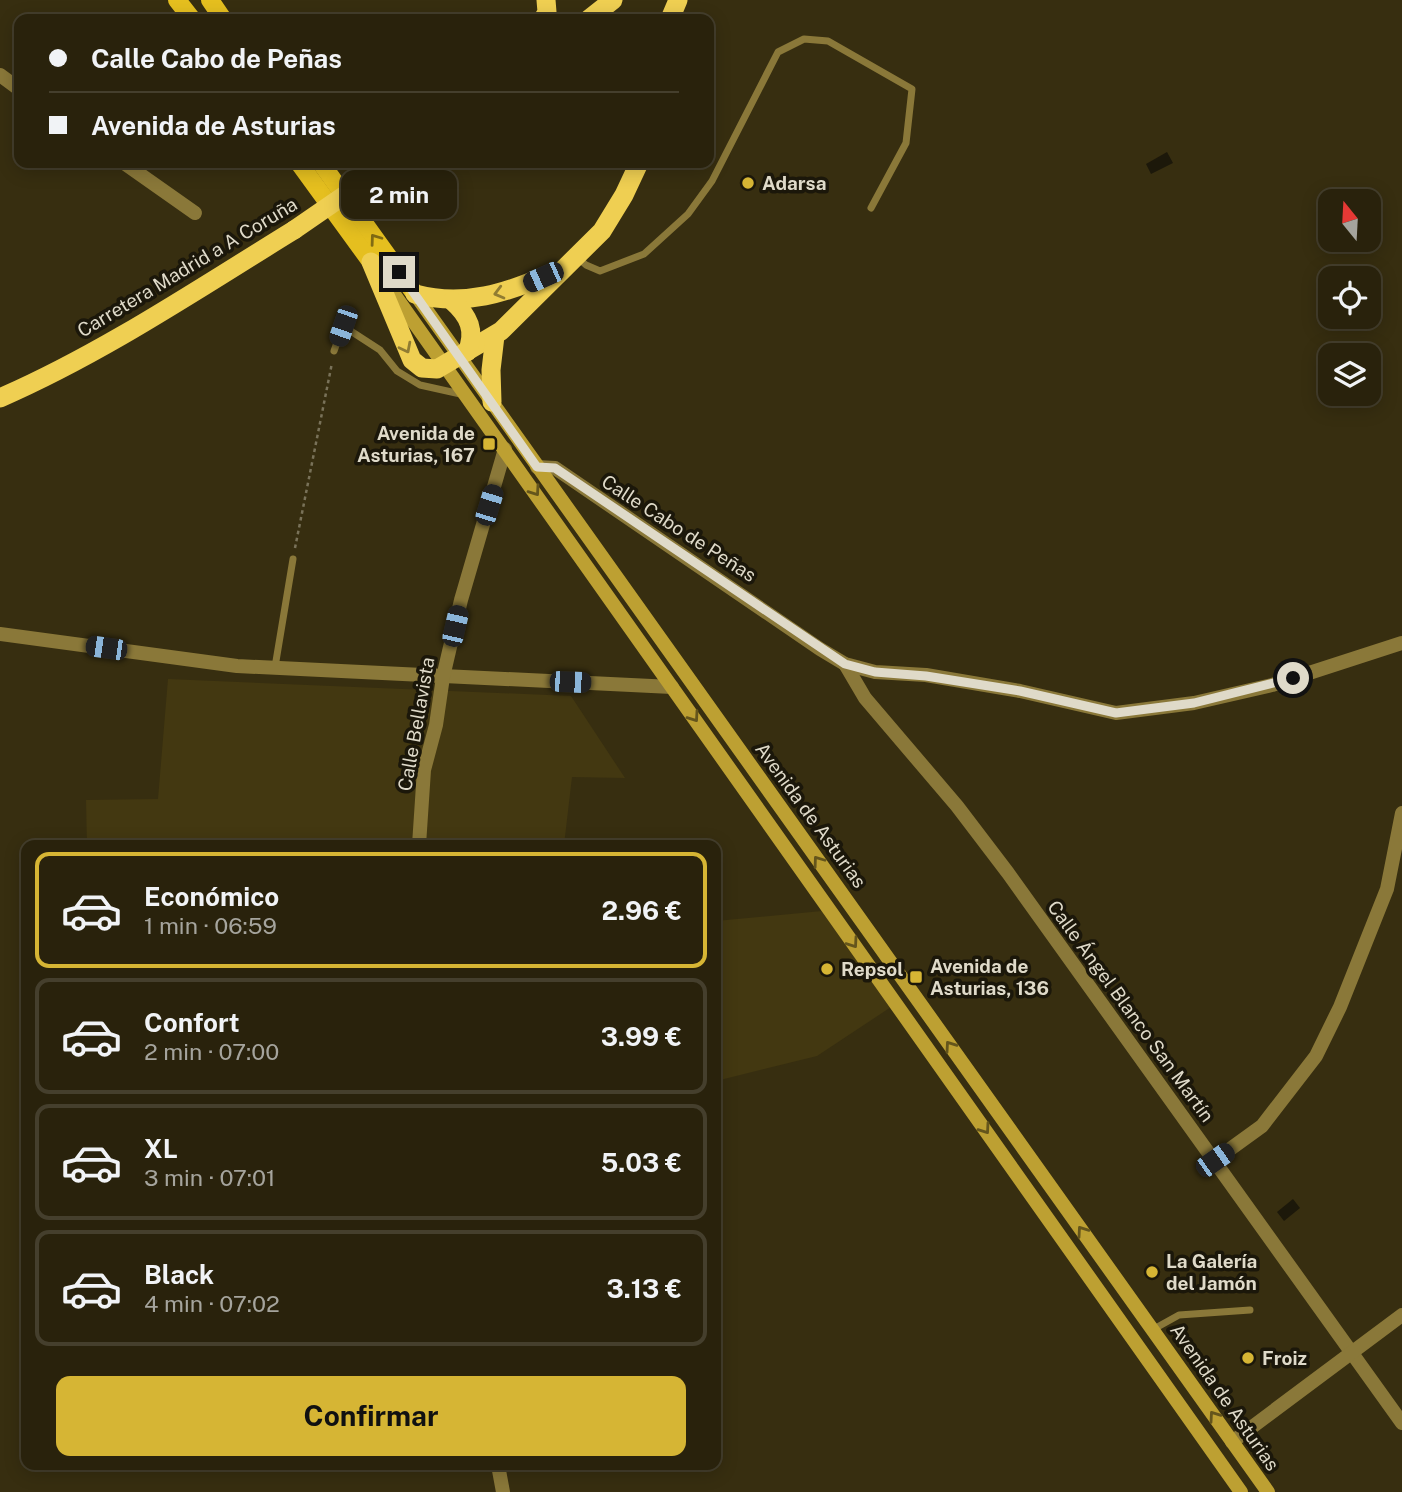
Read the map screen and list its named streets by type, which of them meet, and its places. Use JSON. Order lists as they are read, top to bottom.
{
  "streets": {
    "highway": ["Carretera Madrid a A Coruña"],
    "main road": ["Avenida de Asturias"],
    "street": ["Calle Cabo de Peñas", "Calle Bellavista", "Calle Ángel Blanco San Martín"]
  },
  "crossings": [
    ["Calle Cabo de Peñas", "Avenida de Asturias"],
    ["Calle Cabo de Peñas", "Calle Ángel Blanco San Martín"],
    ["Calle Bellavista", "Avenida de Asturias"]
  ],
  "places": {
    "other": [
      "Adarsa",
      "Repsol",
      "La Galería del Jamón",
      "Froiz"
    ],
    "transit": ["Avenida de Asturias, 167", "Avenida de Asturias, 136"]
  },
  "north": "top",
  "page": {
    "banner": ["Calle Cabo de Peñas", "Avenida de Asturias"],
    "bubble": "2 min",
    "list": [
      {
        "name": "Económico",
        "note": "1 min · 06:59",
        "value": "2.96 €"
      },
      {
        "name": "Confort",
        "note": "2 min · 07:00",
        "value": "3.99 €"
      },
      {
        "name": "XL",
        "note": "3 min · 07:01",
        "value": "5.03 €"
      },
      {
        "name": "Black",
        "note": "4 min · 07:02",
        "value": "3.13 €"
      }
    ],
    "buttons": "Confirmar"
  }
}
